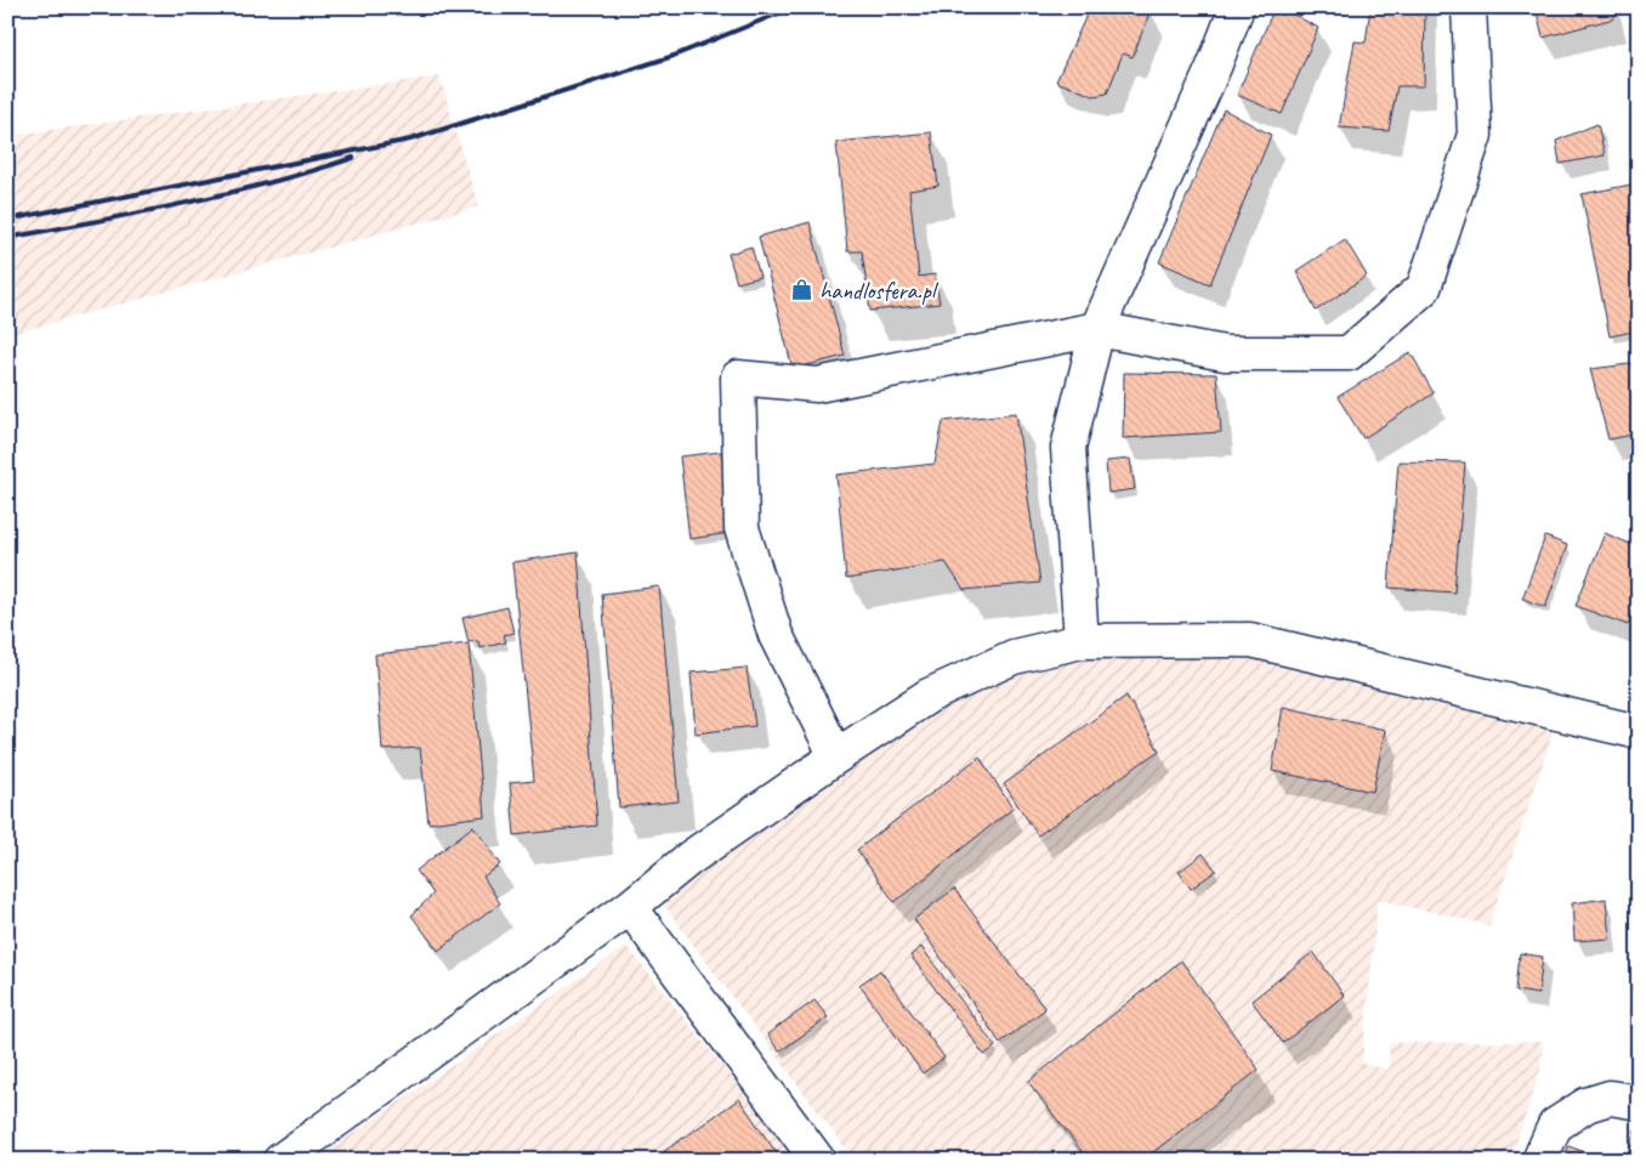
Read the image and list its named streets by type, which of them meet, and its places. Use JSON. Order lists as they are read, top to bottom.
{
  "places": {
    "shop": ["handlosfera.pl"]
  }
}
